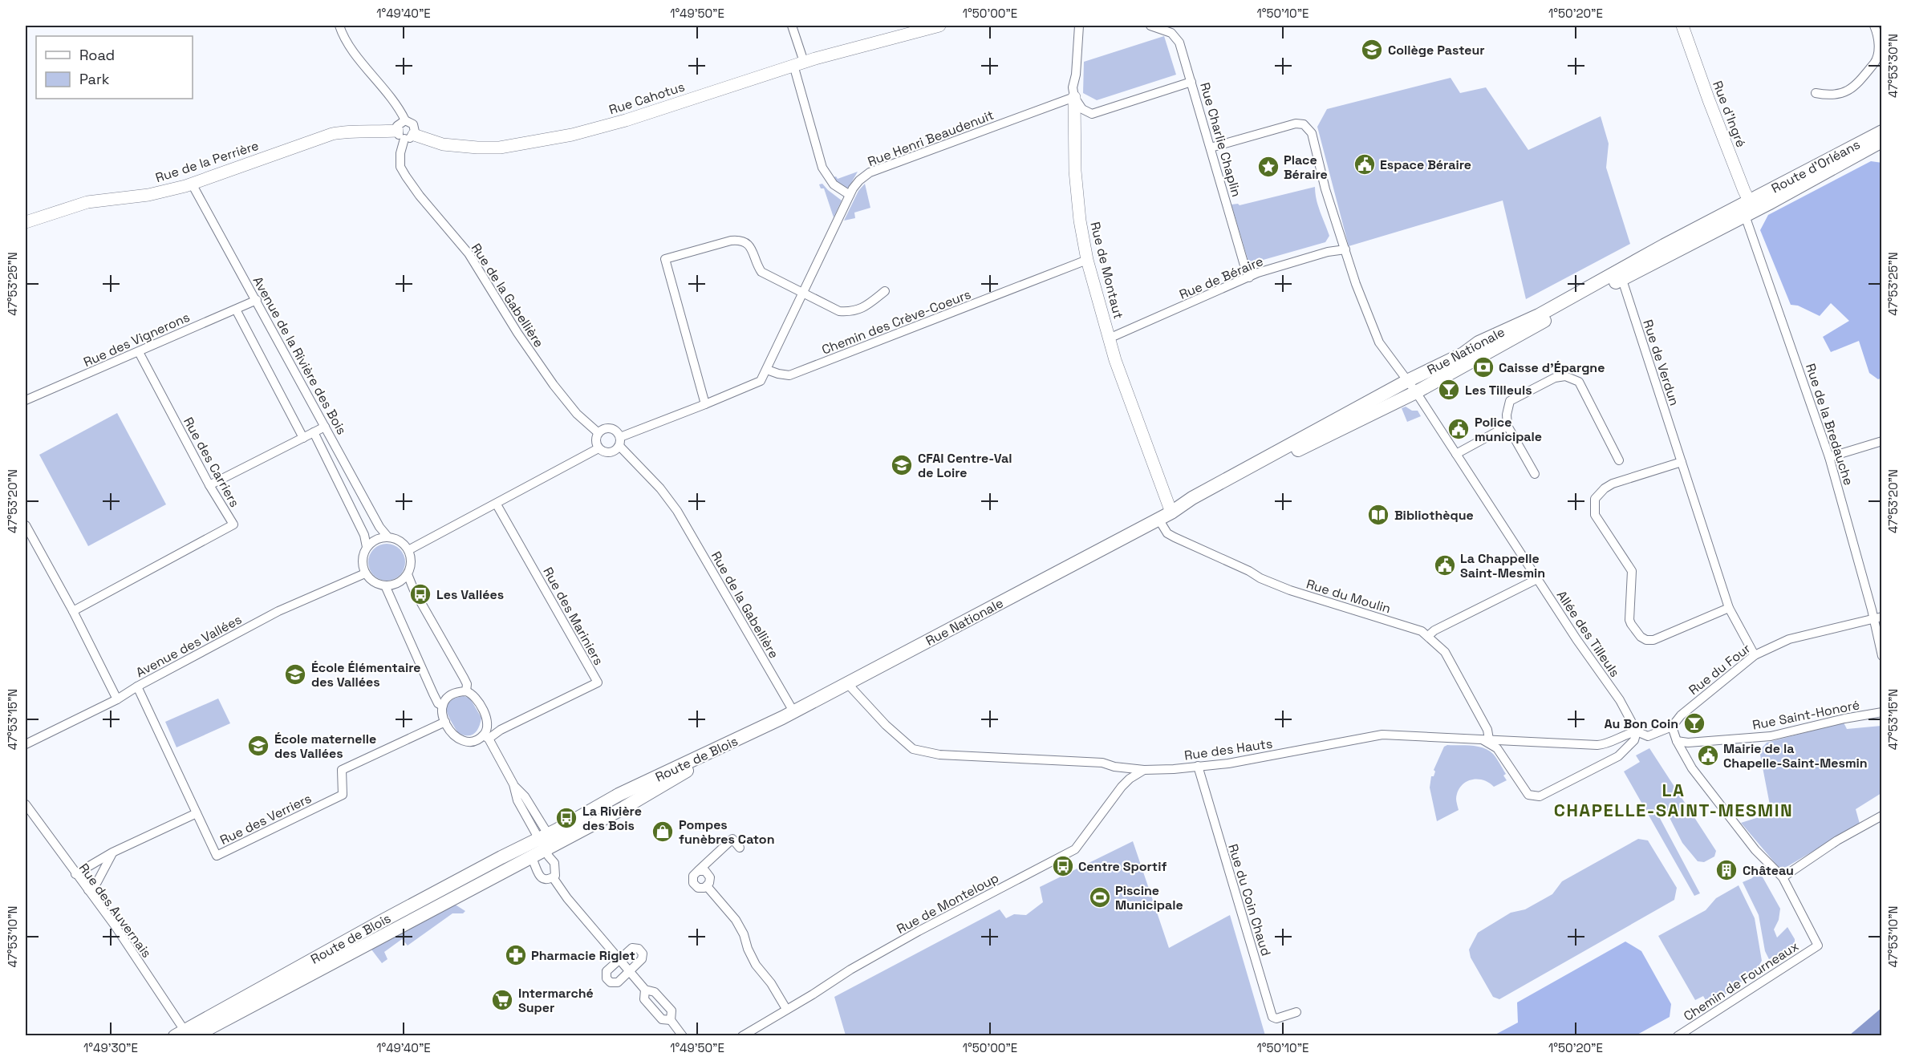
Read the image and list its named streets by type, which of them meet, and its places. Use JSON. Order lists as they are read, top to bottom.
{
  "streets": {
    "main road": ["Route d'Orléans", "Rue Nationale", "Route de Blois"],
    "street": [
      "Rue Cahotus",
      "Rue d'Ingré",
      "Rue Henri Beaudenuit",
      "Rue Charlie Chaplin",
      "Rue de la Perrière",
      "Rue de Montaut",
      "Rue de Béraire",
      "Rue de la Gabellière",
      "Chemin des Crève-Coeurs",
      "Rue des Vignerons",
      "Avenue de la Rivière des Bois",
      "Rue de Verdun",
      "Rue de la Bredauche",
      "Rue des Carriers",
      "Rue du Moulin",
      "Rue des Mariniers",
      "Allée des Tilleuls",
      "Avenue des Vallées",
      "Rue du Four",
      "Rue Saint-Honoré",
      "Rue des Hauts",
      "Rue des Verriers",
      "Rue du Coin Chaud",
      "Rue de Monteloup",
      "Rue des Auvernais",
      "Chemin de Fourneaux"
    ]
  },
  "crossings": [
    ["Rue Cahotus", "Rue de la Perrière"],
    ["Rue Cahotus", "Rue de la Gabellière"],
    ["Rue d'Ingré", "Route d'Orléans"],
    ["Rue d'Ingré", "Rue Nationale"],
    ["Rue d'Ingré", "Rue de la Bredauche"],
    ["Rue Henri Beaudenuit", "Rue de Montaut"],
    ["Rue Henri Beaudenuit", "Rue de la Gabellière"],
    ["Rue Henri Beaudenuit", "Chemin des Crève-Coeurs"],
    ["Rue Charlie Chaplin", "Rue de Béraire"],
    ["Rue de la Perrière", "Rue de la Gabellière"],
    ["Rue de la Perrière", "Avenue de la Rivière des Bois"],
    ["Route d'Orléans", "Rue Nationale"],
    ["Route d'Orléans", "Rue de la Bredauche"],
    ["Rue de Montaut", "Rue de Béraire"],
    ["Rue de Montaut", "Chemin des Crève-Coeurs"],
    ["Rue de Montaut", "Rue Nationale"],
    ["Rue de la Gabellière", "Rue Nationale"],
    ["Rue des Vignerons", "Avenue de la Rivière des Bois"],
    ["Rue des Vignerons", "Rue des Carriers"],
    ["Rue Nationale", "Rue de Verdun"],
    ["Rue Nationale", "Rue de la Bredauche"],
    ["Rue Nationale", "Rue du Moulin"],
    ["Rue Nationale", "Allée des Tilleuls"],
    ["Rue Nationale", "Rue des Hauts"],
    ["Rue Nationale", "Route de Blois"],
    ["Avenue de la Rivière des Bois", "Avenue des Vallées"],
    ["Rue de Verdun", "Rue du Four"],
    ["Rue de la Bredauche", "Rue du Four"],
    ["Rue du Moulin", "Rue des Hauts"],
    ["Rue des Mariniers", "Rue des Verriers"],
    ["Allée des Tilleuls", "Rue du Four"],
    ["Allée des Tilleuls", "Rue des Hauts"],
    ["Avenue des Vallées", "Rue des Verriers"],
    ["Rue du Four", "Rue des Hauts"],
    ["Rue des Hauts", "Rue du Coin Chaud"],
    ["Rue des Hauts", "Rue de Monteloup"],
    ["Route de Blois", "Rue des Auvernais"]
  ],
  "districts": ["LA CHAPELLE-SAINT-MESMIN"],
  "places": {
    "school or university": [
      "Collège Pasteur",
      "CFAI Centre-Val de Loire",
      "École Élémentaire des Vallées",
      "École maternelle des Vallées"
    ],
    "public building": [
      "Espace Béraire",
      "Police municipale",
      "La Chappelle Saint-Mesmin",
      "Mairie de la Chapelle-Saint-Mesmin"
    ],
    "place": ["Place Béraire"],
    "bank": ["Caisse d'Épargne"],
    "bar": ["Les Tilleuls", "Au Bon Coin"],
    "library": ["Bibliothèque"],
    "bus stop": ["Les Vallées", "La Rivière des Bois", "Centre Sportif"],
    "shop": ["Pompes funèbres Caton"],
    "building": ["Château"],
    "sports": ["Piscine Municipale"],
    "pharmacy": ["Pharmacie Riglet"],
    "supermarket": ["Intermarché Super"]
  },
  "legend": ["Road", "Park"],
  "coordinates": [
    "1°49'40\"E",
    "1°49'50\"E",
    "1°50'00\"E",
    "1°50'10\"E",
    "1°50'20\"E",
    "47°53'30\"N",
    "47°53'25\"N",
    "47°53'20\"N",
    "47°53'15\"N",
    "47°53'10\"N",
    "1°49'30\"E"
  ]
}
